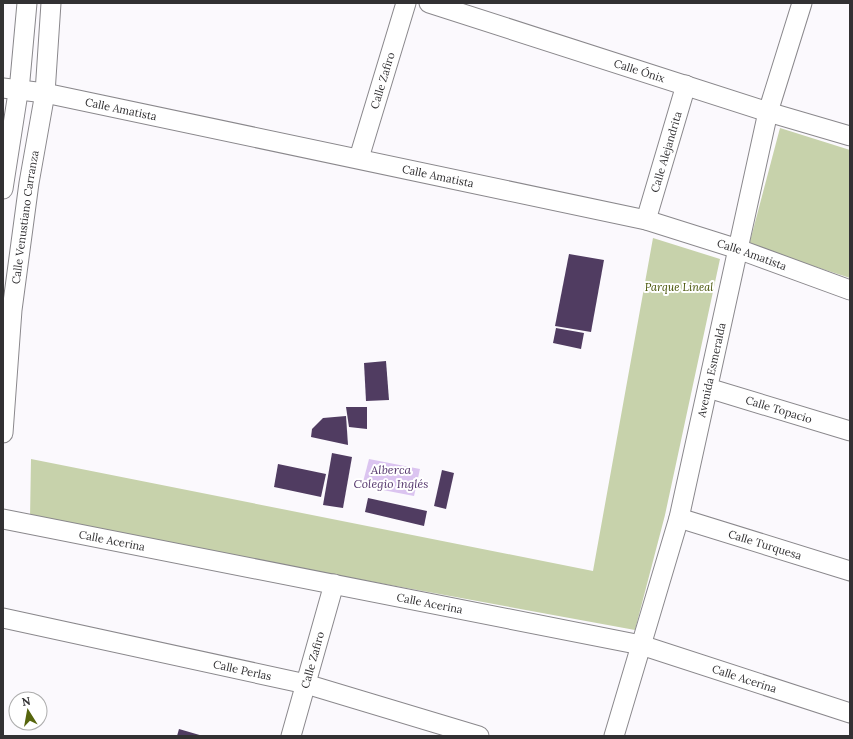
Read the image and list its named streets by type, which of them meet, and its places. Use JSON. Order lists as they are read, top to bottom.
{
  "streets": {
    "street": [
      "Calle Ónix",
      "Calle Zafiro",
      "Calle Amatista",
      "Calle Alejandrita",
      "Calle Venustiano Carranza",
      "Avenida Esmeralda",
      "Calle Topacio",
      "Calle Acerina",
      "Calle Turquesa",
      "Calle Perlas"
    ]
  },
  "crossings": [
    ["Calle Ónix", "Calle Alejandrita"],
    ["Calle Ónix", "Avenida Esmeralda"],
    ["Calle Zafiro", "Calle Amatista"],
    ["Calle Zafiro", "Calle Acerina"],
    ["Calle Zafiro", "Calle Perlas"],
    ["Calle Amatista", "Calle Alejandrita"],
    ["Calle Amatista", "Calle Venustiano Carranza"],
    ["Calle Amatista", "Avenida Esmeralda"],
    ["Avenida Esmeralda", "Calle Topacio"],
    ["Avenida Esmeralda", "Calle Acerina"],
    ["Avenida Esmeralda", "Calle Turquesa"]
  ],
  "water": ["Alberca Colegio Inglés"],
  "parks": ["Parque Lineal"],
  "north": "top"
}
